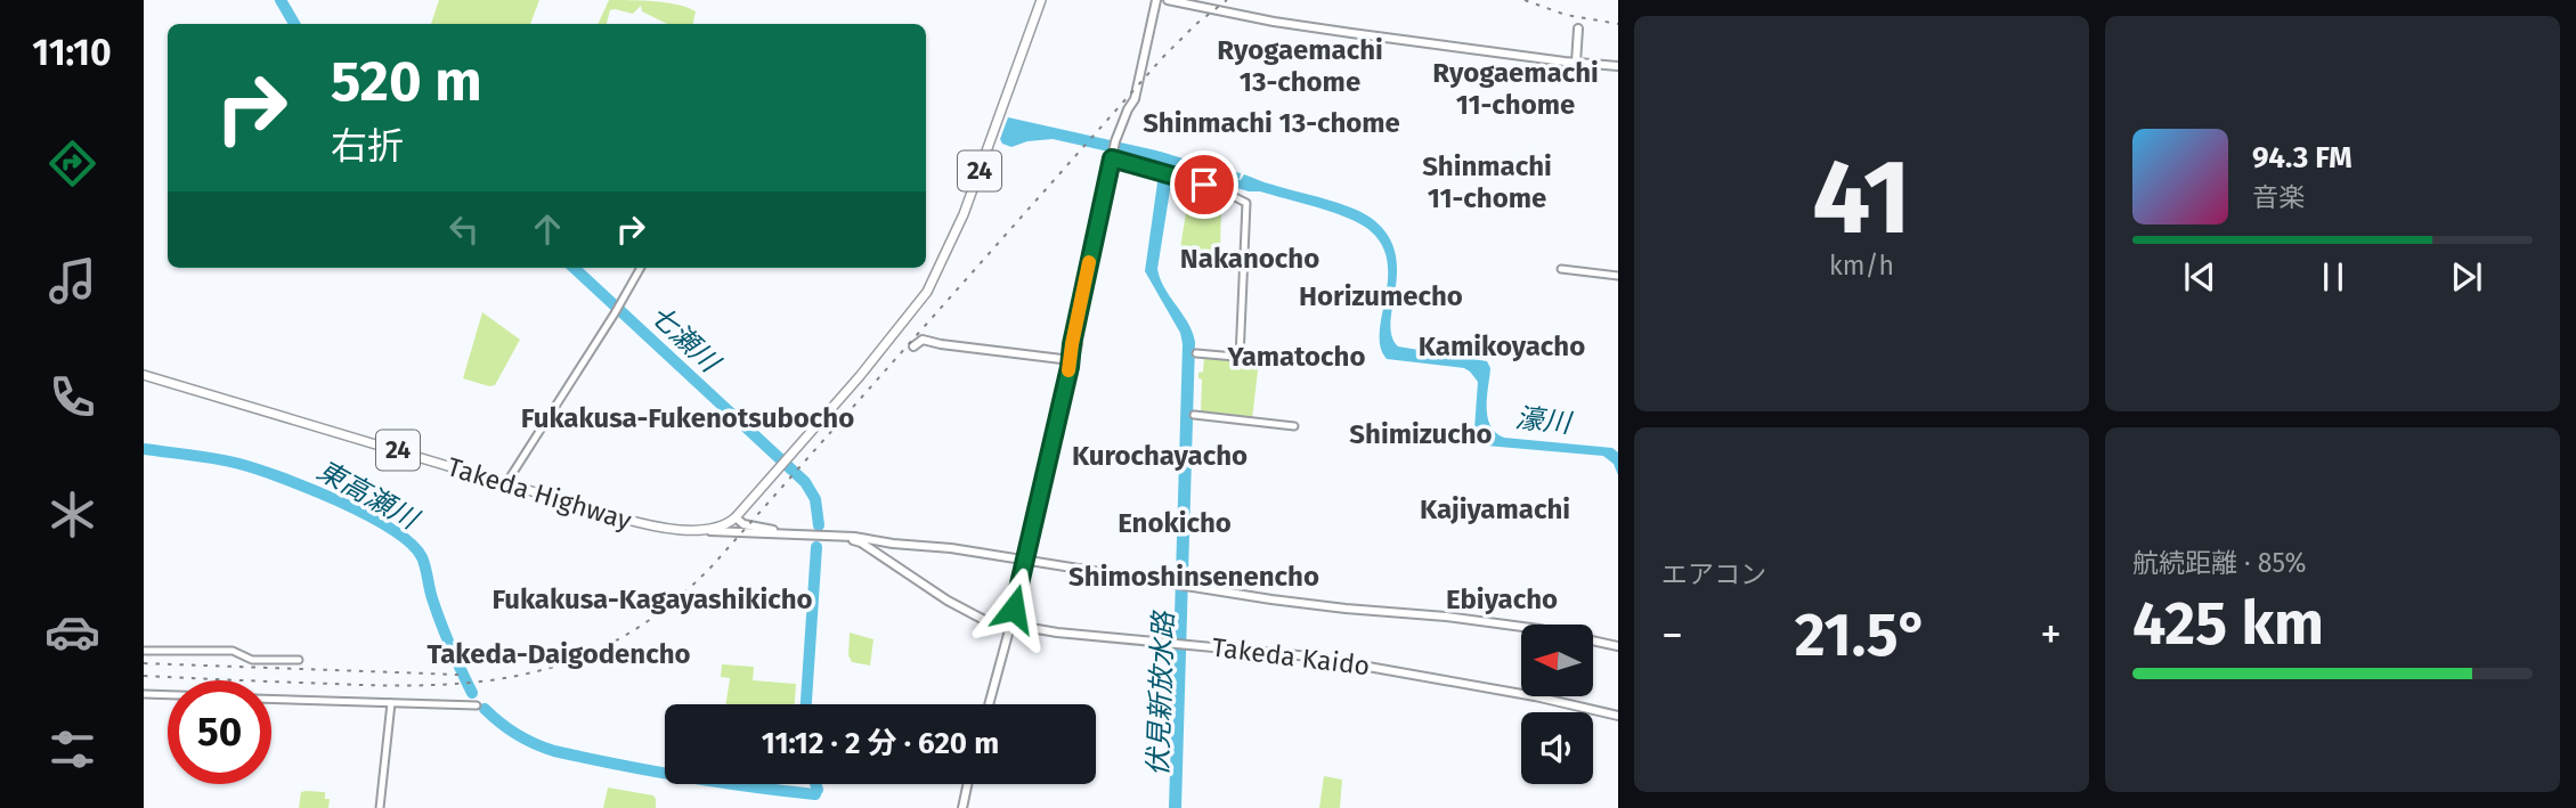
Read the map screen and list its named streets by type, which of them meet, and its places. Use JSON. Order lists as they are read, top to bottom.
{
  "streets": {
    "highway": ["24", "Takeda Highway"],
    "main road": ["Takeda Kaido"]
  },
  "crossings": [
    ["24", "Takeda Highway"],
    ["24", "Takeda Kaido"],
    ["Takeda Highway", "Takeda Kaido"]
  ],
  "districts": [
    "Ryogaemachi 13-chome",
    "Ryogaemachi 11-chome",
    "Shinmachi 13-chome",
    "Shinmachi 11-chome",
    "Nakanocho",
    "Horizumecho",
    "Kamikoyacho",
    "Yamatocho",
    "Fukakusa-Fukenotsubocho",
    "Shimizucho",
    "Kurochayacho",
    "Kajiyamachi",
    "Enokicho",
    "Shimoshinsenencho",
    "Fukakusa-Kagayashikicho",
    "Ebiyacho",
    "Takeda-Daigodencho"
  ],
  "water": [
    "七瀬川",
    "濠川",
    "東高瀬川",
    "伏見新放水路"
  ],
  "north": "left",
  "page": {
    "tabs": "11:10",
    "tile": [
      ["41", "km/h"],
      "エアコン",
      ["航続距離 · 85%", "425 km"]
    ],
    "turn": ["520 m", "右折"],
    "song": ["94.3 FM", "音楽"],
    "heat": ["−", "21.5°", "+"],
    "limit": "50",
    "trip": "11:12 · 2 分 · 620 m"
  }
}
